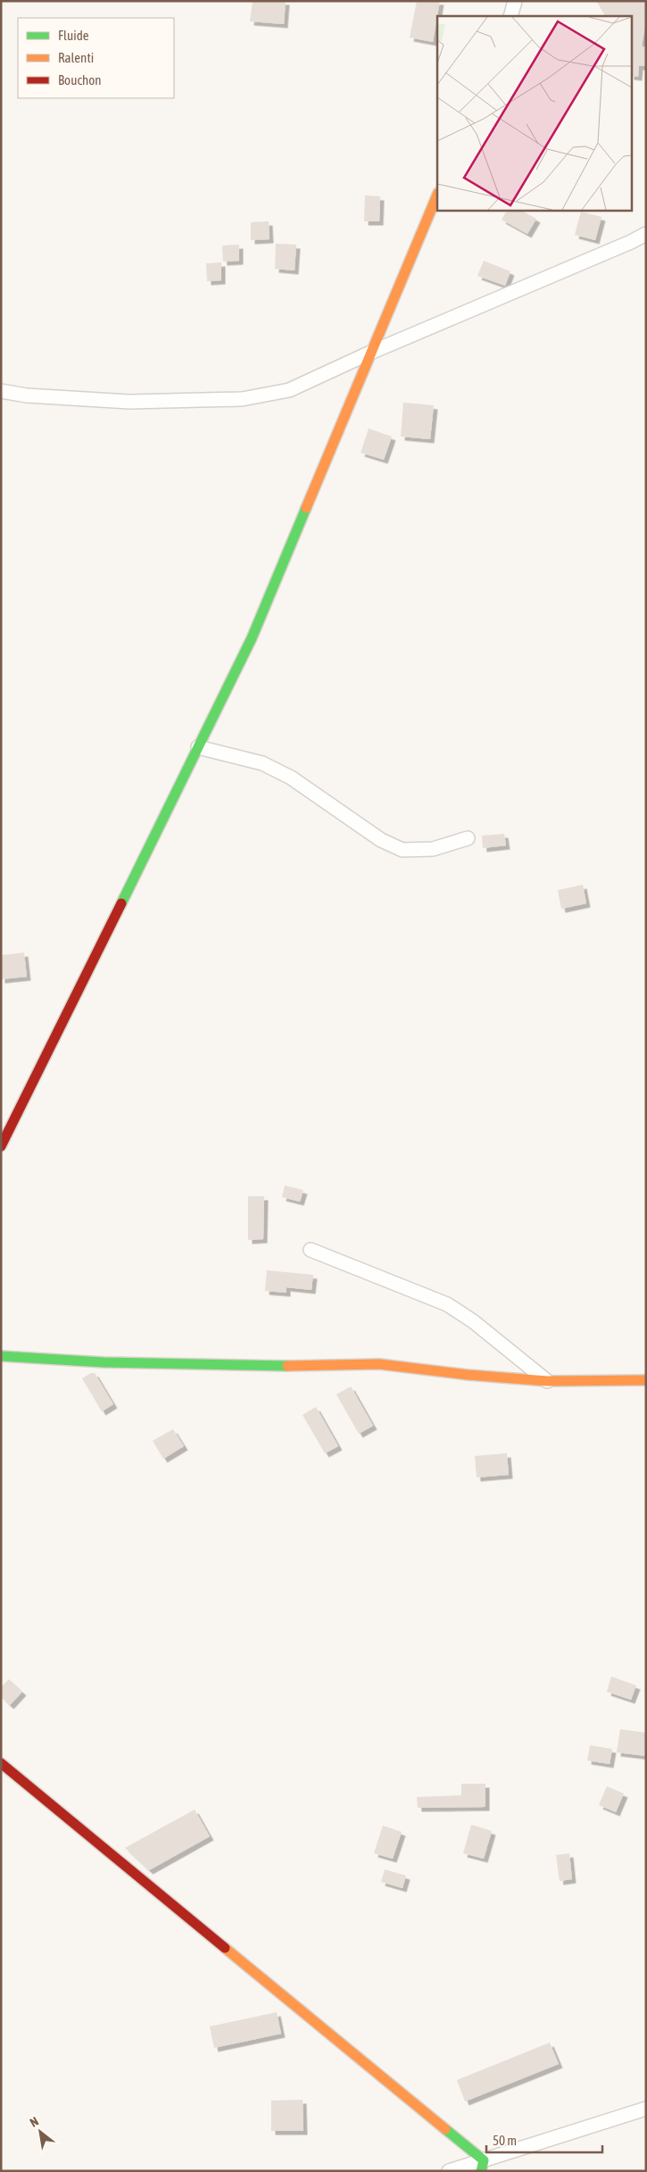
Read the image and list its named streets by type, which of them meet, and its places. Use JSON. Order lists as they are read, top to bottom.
{
  "legend": ["Fluide", "Ralenti", "Bouchon"],
  "scale_bar": "50 m",
  "north": "top left"
}
